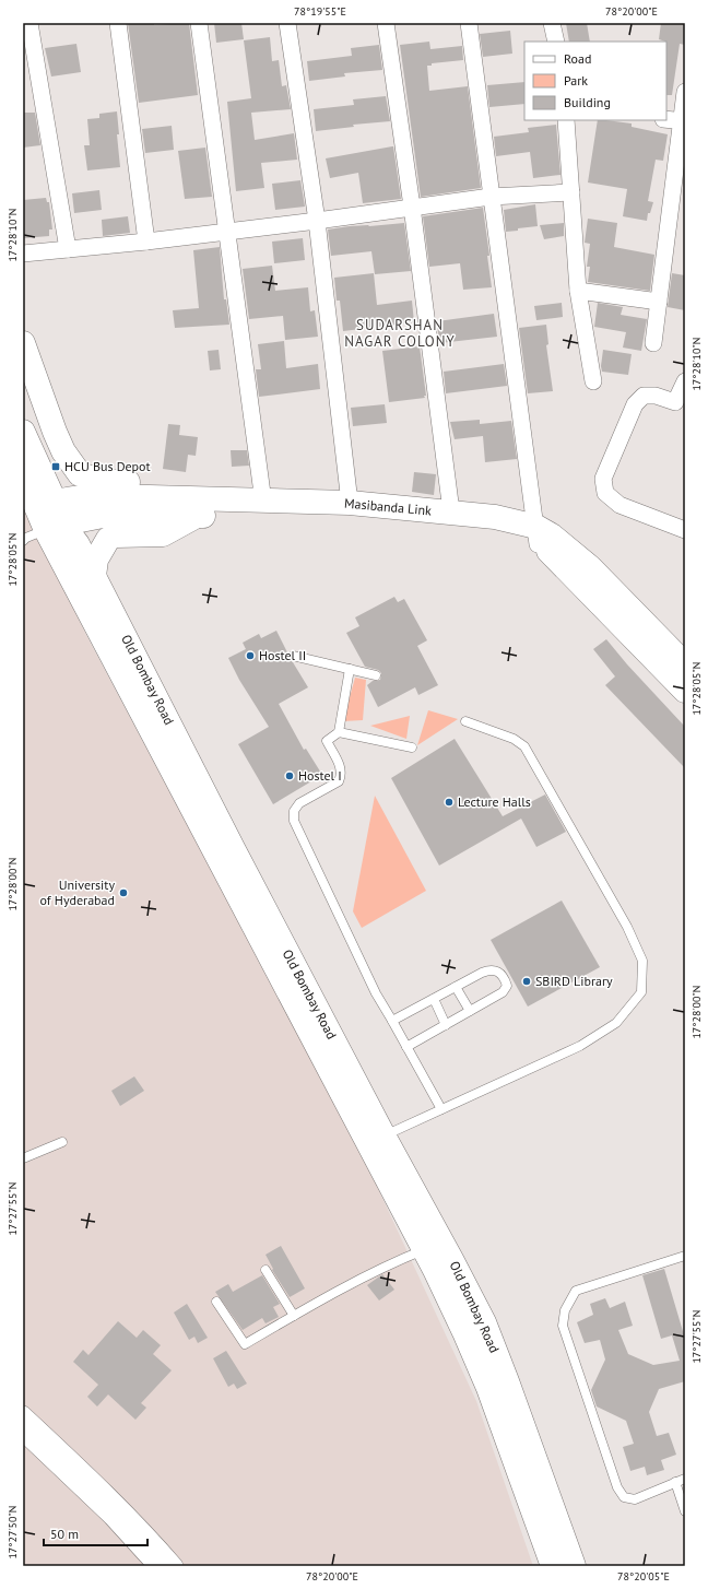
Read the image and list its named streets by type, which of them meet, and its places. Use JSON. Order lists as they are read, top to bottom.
{
  "streets": {
    "main road": ["Masibanda Link", "Old Bombay Road"]
  },
  "districts": ["SUDARSHAN NAGAR COLONY"],
  "places": {
    "transit": ["HCU Bus Depot"],
    "other": [
      "Hostel II",
      "Hostel I",
      "Lecture Halls",
      "University of Hyderabad",
      "SBIRD Library"
    ]
  },
  "legend": ["Road", "Park", "Building"],
  "scale_bar": "50 m",
  "coordinates": [
    "78°19'55\"E",
    "78°20'00\"E",
    "17°28'10\"N",
    "17°28'05\"N",
    "17°28'00\"N",
    "17°27'55\"N",
    "17°27'50\"N",
    "78°20'05\"E"
  ]
}
